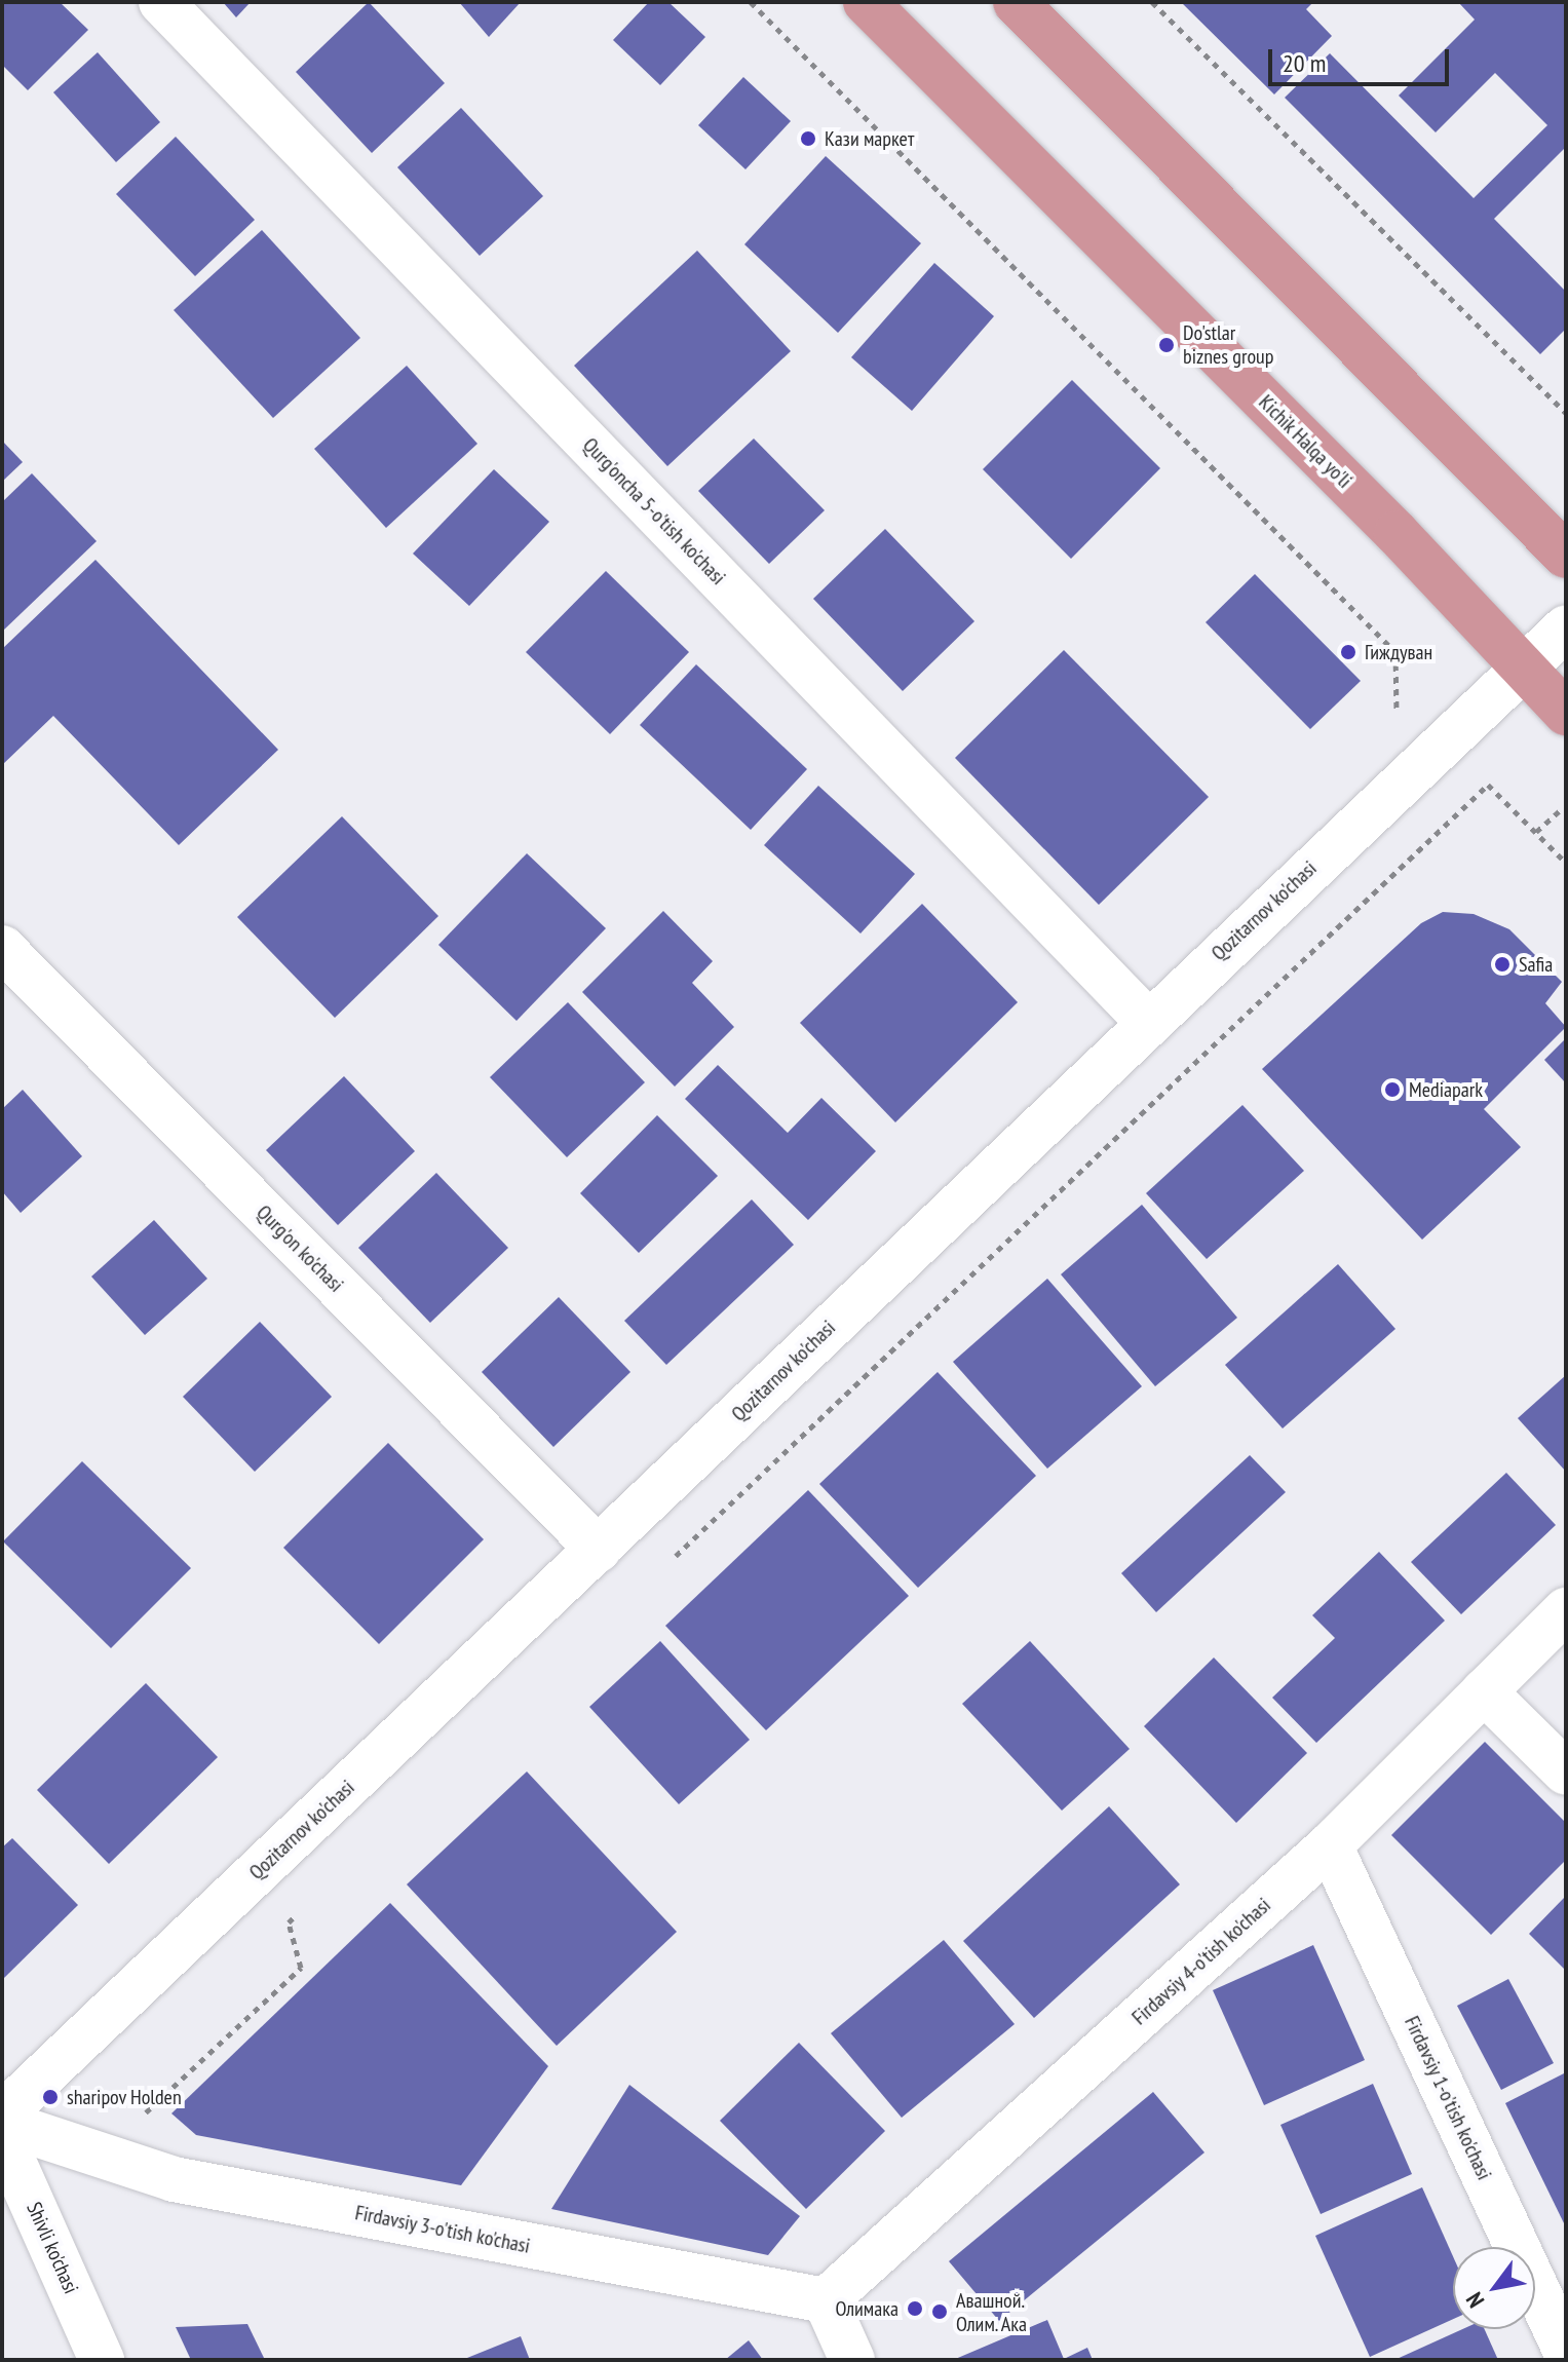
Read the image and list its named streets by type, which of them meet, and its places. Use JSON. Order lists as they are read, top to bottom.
{
  "streets": {
    "highway": ["Kichik Halqa yo'li"],
    "street": [
      "Qurg'oncha 5-o'tish ko'chasi",
      "Qozitarnov ko'chasi",
      "Qurg'on ko'chasi",
      "Firdavsiy 4-o'tish ko'chasi",
      "Firdavsiy 1-o'tish ko'chasi",
      "Firdavsiy 3-o'tish ko'chasi",
      "Shivli ko'chasi"
    ]
  },
  "crossings": [
    ["Kichik Halqa yo'li", "Qozitarnov ko'chasi"],
    ["Qurg'oncha 5-o'tish ko'chasi", "Qozitarnov ko'chasi"],
    ["Qozitarnov ko'chasi", "Qurg'on ko'chasi"],
    ["Firdavsiy 4-o'tish ko'chasi", "Firdavsiy 1-o'tish ko'chasi"],
    ["Firdavsiy 4-o'tish ko'chasi", "Firdavsiy 3-o'tish ko'chasi"]
  ],
  "places": [
    "Кази маркет",
    "Do'stlar biznes group",
    "Гиждуван",
    "Safia",
    "Mediapark",
    "sharipov Holden",
    "Олимака",
    "Авашной. Олим. Ака"
  ],
  "scale_bar": "20 m",
  "north": "bottom left"
}
